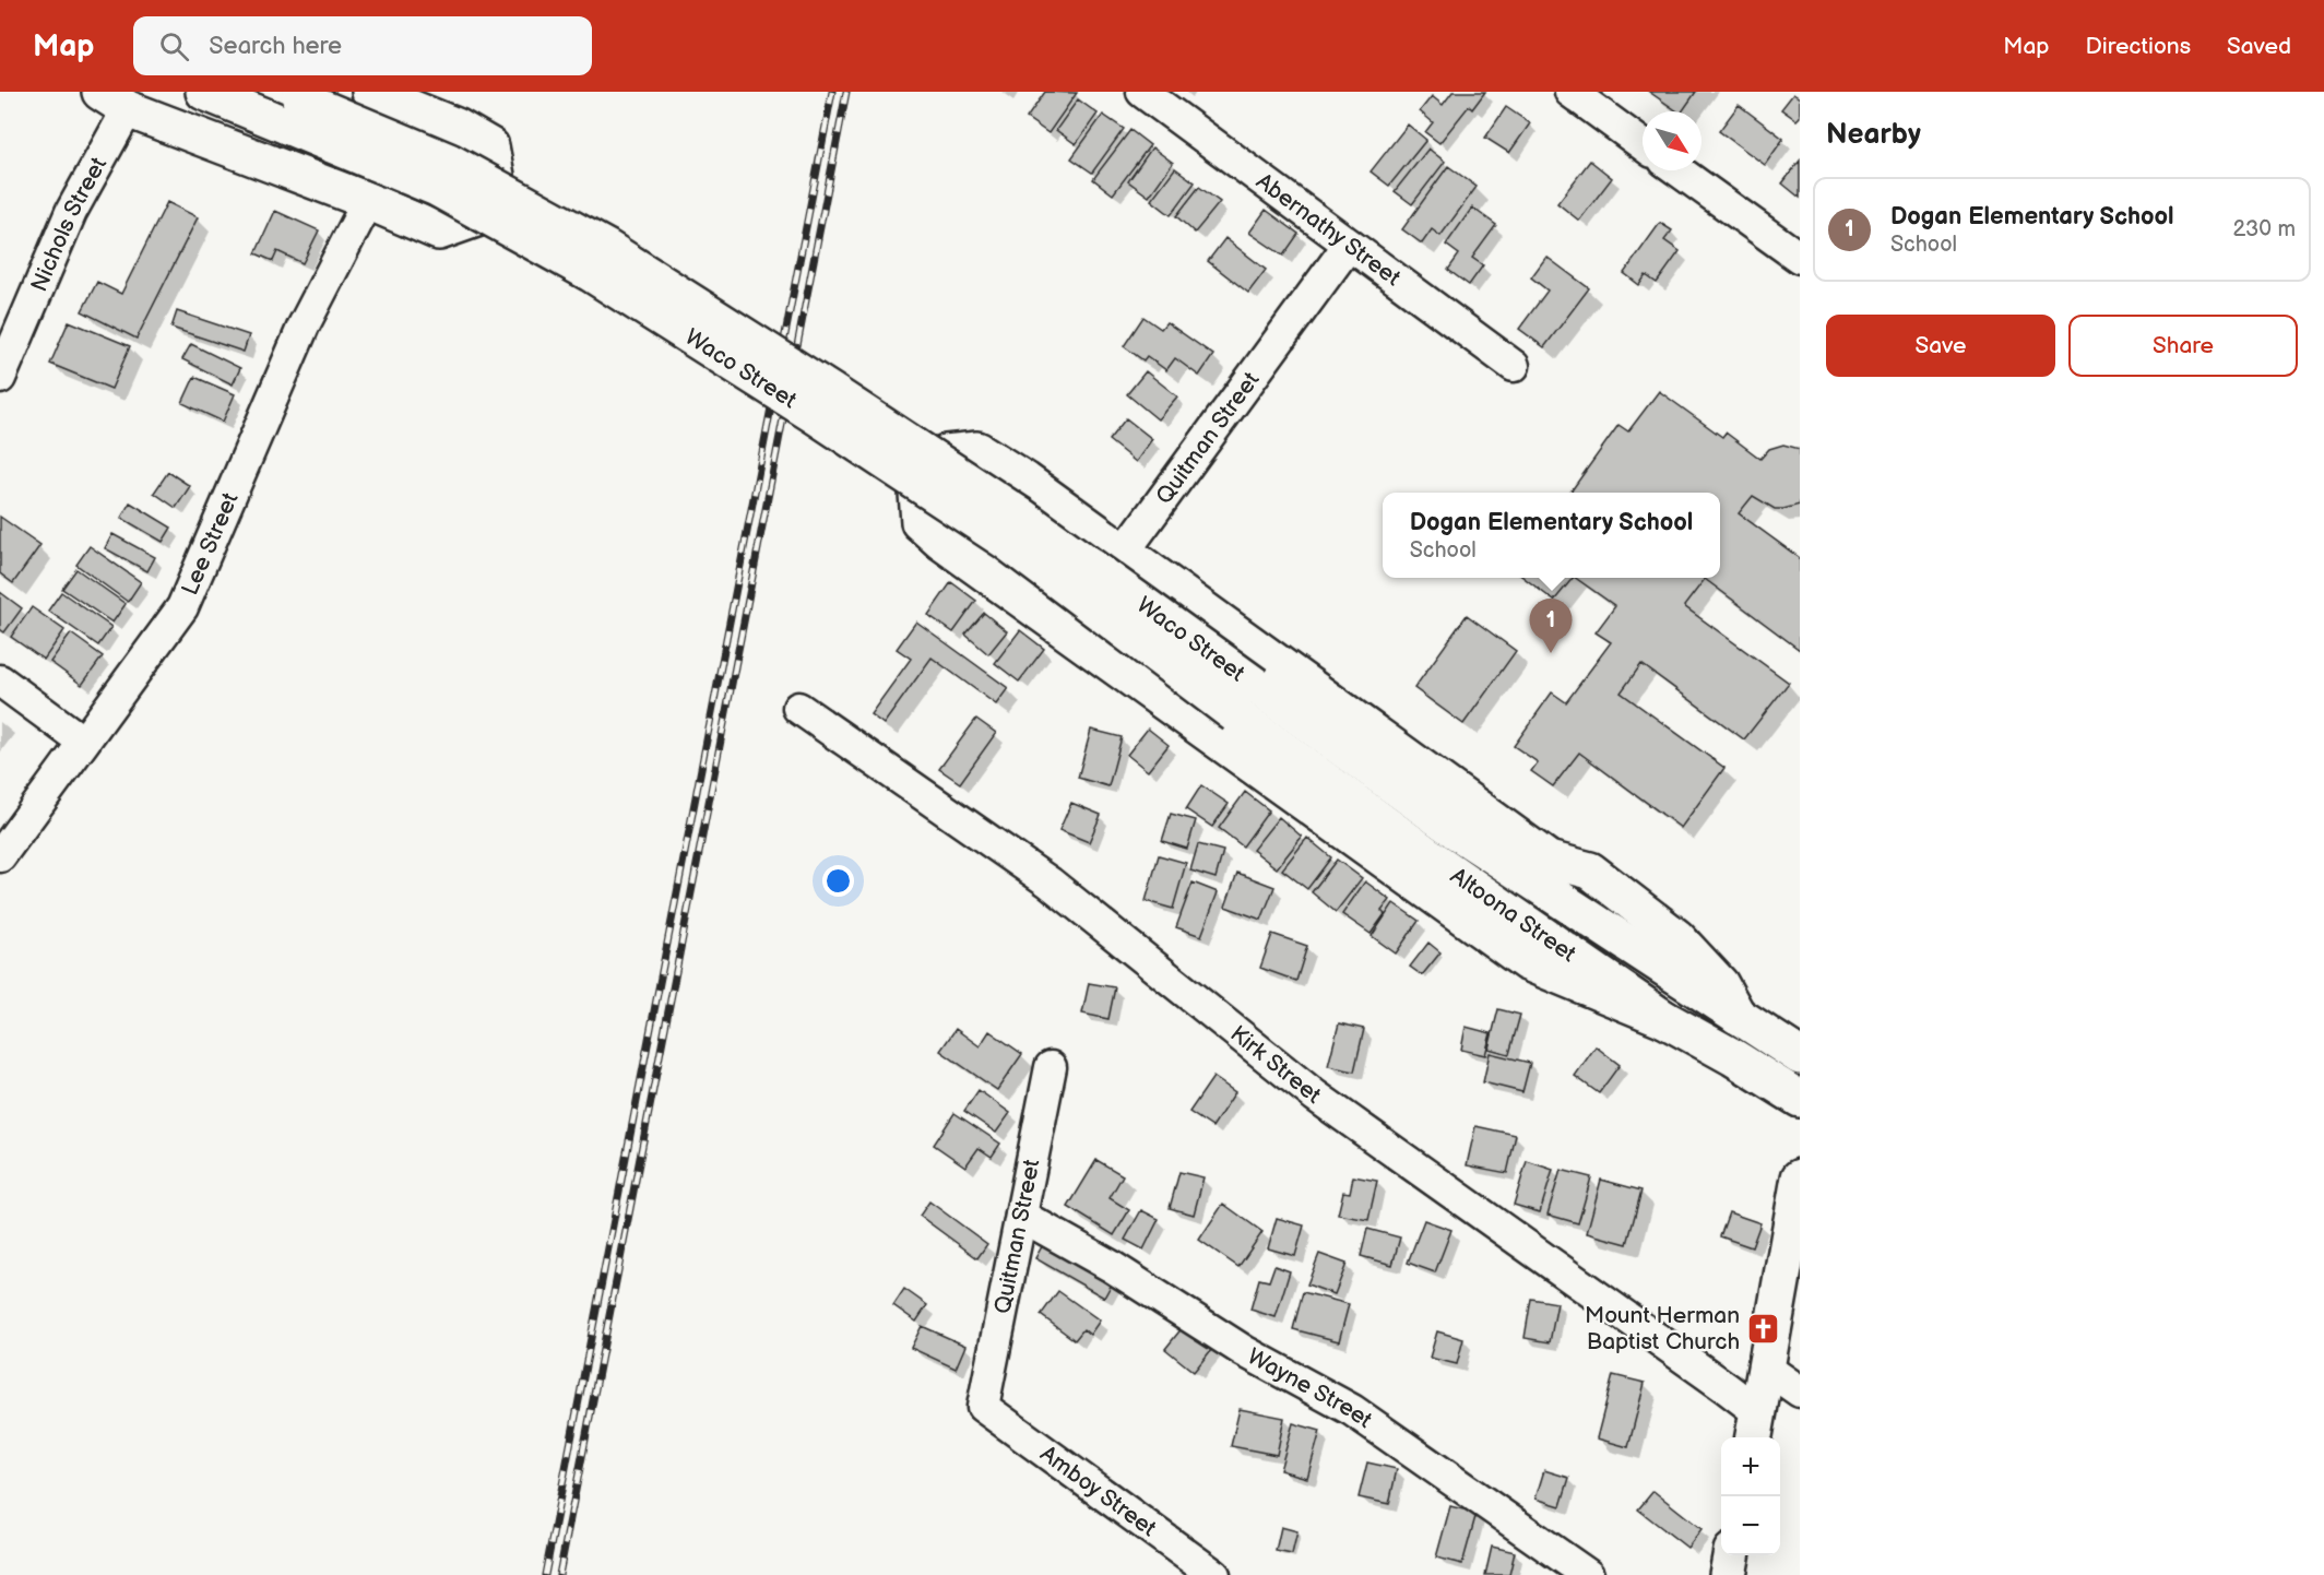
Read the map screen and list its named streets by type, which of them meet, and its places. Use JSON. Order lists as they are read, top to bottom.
{
  "streets": {
    "main road": ["Waco Street", "Altoona Street"],
    "street": [
      "Nichols Street",
      "Abernathy Street",
      "Quitman Street",
      "Lee Street",
      "Kirk Street",
      "Wayne Street",
      "Amboy Street"
    ]
  },
  "crossings": [
    ["Abernathy Street", "Quitman Street"],
    ["Waco Street", "Altoona Street"],
    ["Quitman Street", "Wayne Street"],
    ["Quitman Street", "Amboy Street"]
  ],
  "places": {
    "church": ["Mount Herman Baptist Church"]
  },
  "north": "bottom right",
  "page": {
    "header": "Map",
    "search": "Search here",
    "nav": ["Map", "Directions", "Saved"],
    "heading": "Nearby",
    "list": [
      {
        "mark": "1",
        "name": "Dogan Elementary School",
        "note": "School",
        "value": "230 m"
      }
    ],
    "buttons": ["Save", "Share"],
    "popup": ["Dogan Elementary School", "School"],
    "pins": "1",
    "map_buttons": ["+", "−"]
  }
}
